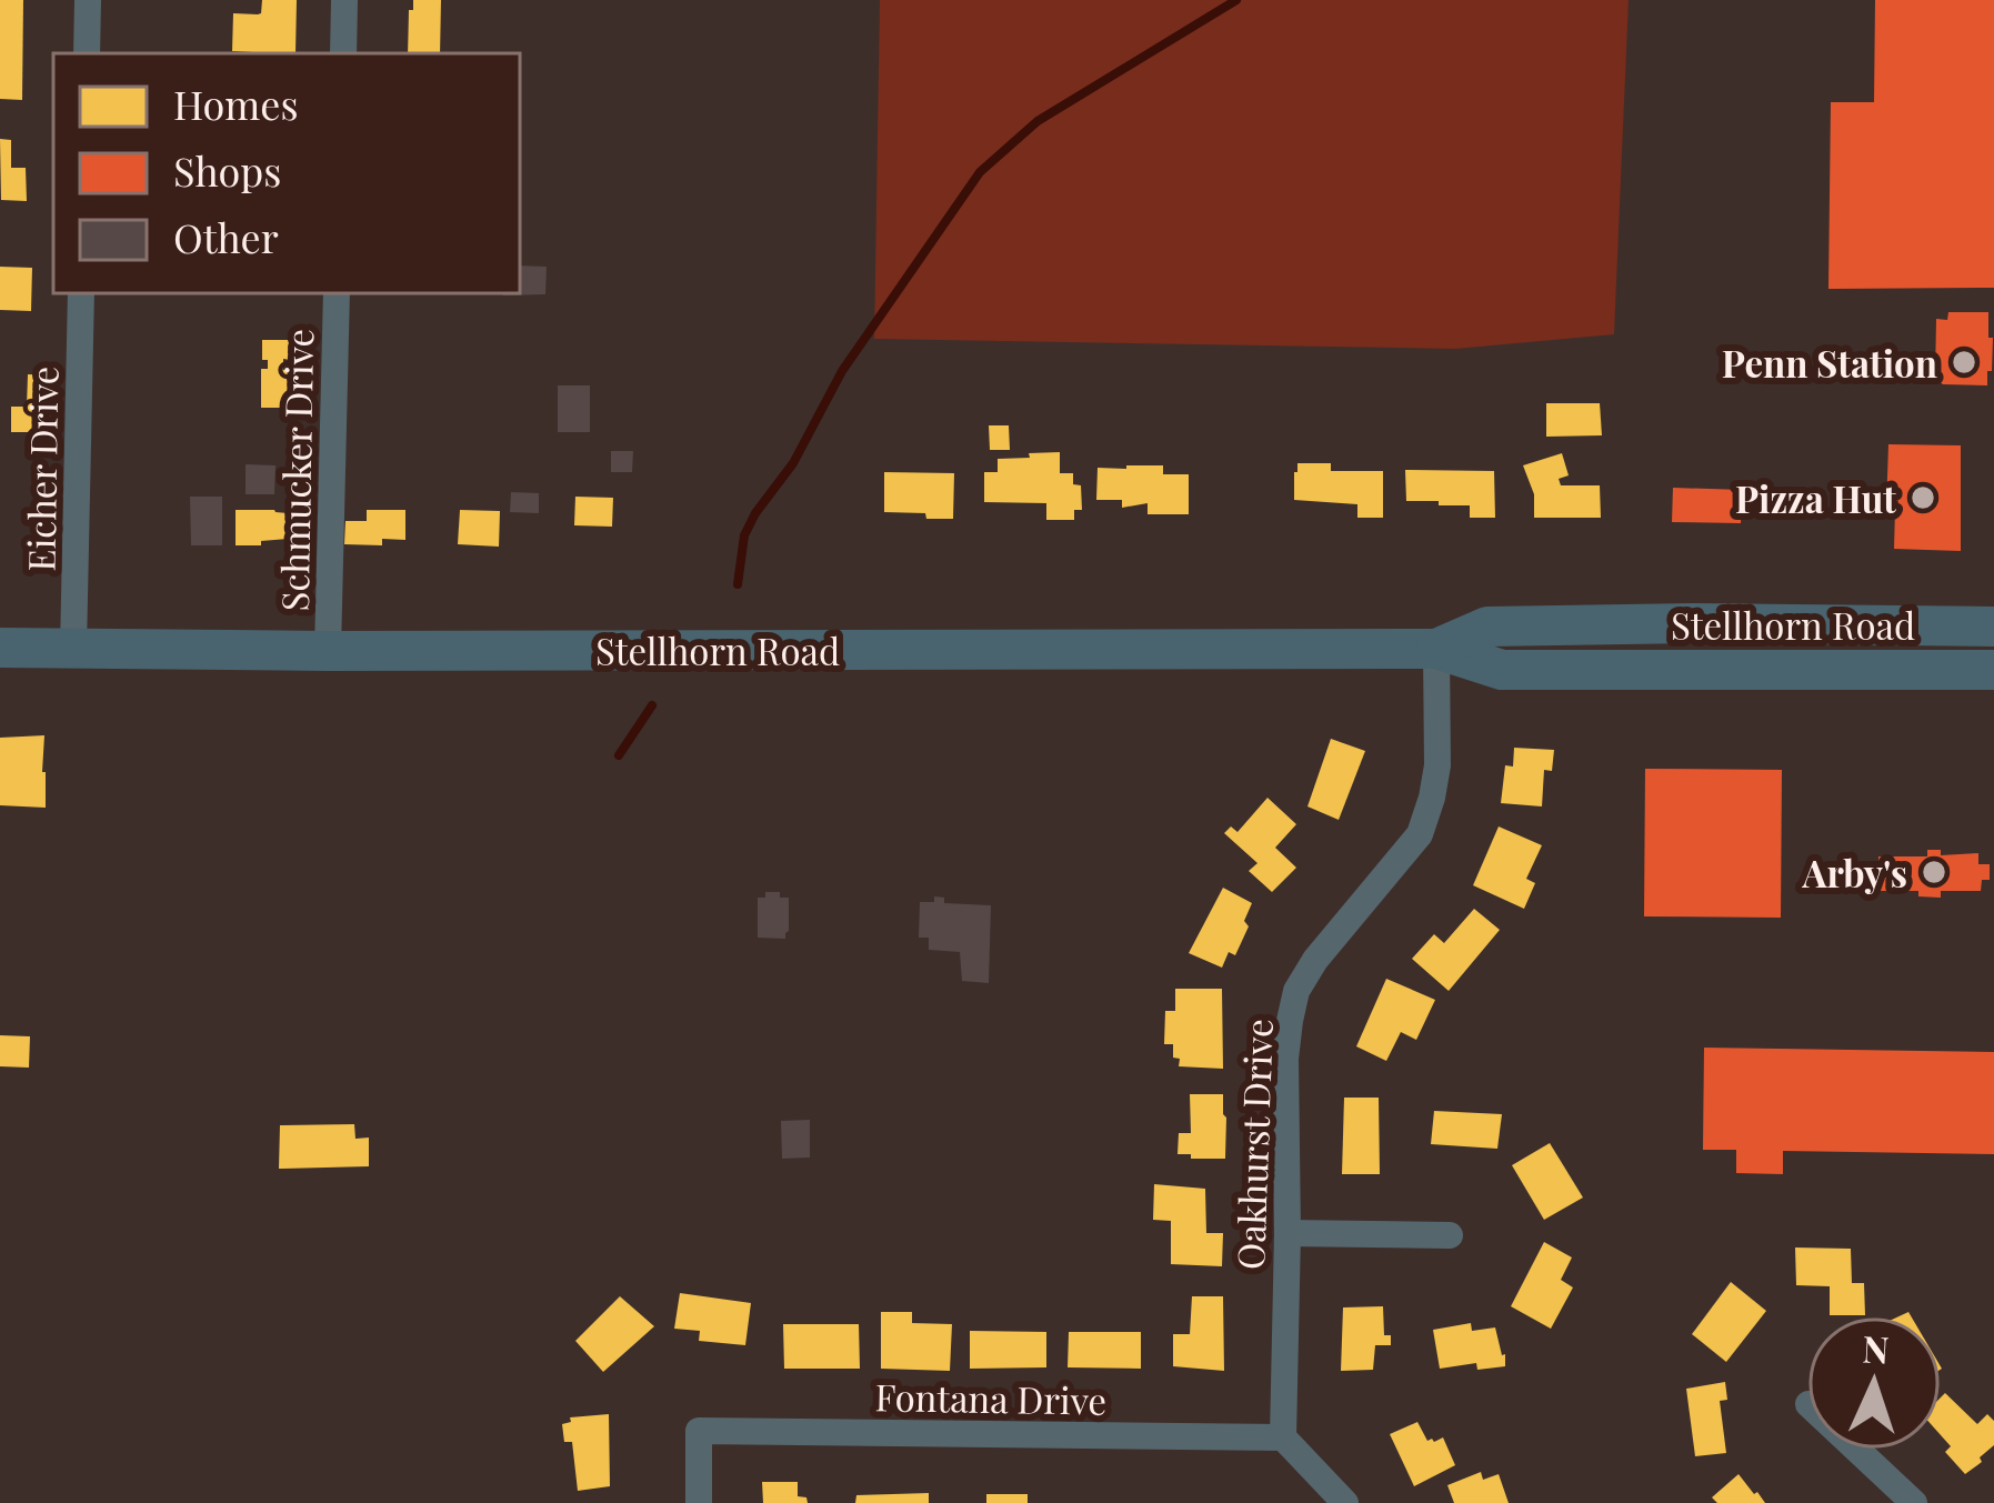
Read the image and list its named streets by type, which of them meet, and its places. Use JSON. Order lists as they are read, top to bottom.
{
  "streets": {
    "main road": ["Stellhorn Road"],
    "street": [
      "Eicher Drive",
      "Schmucker Drive",
      "Oakhurst Drive",
      "Fontana Drive"
    ]
  },
  "crossings": [
    ["Eicher Drive", "Stellhorn Road"],
    ["Schmucker Drive", "Stellhorn Road"],
    ["Stellhorn Road", "Oakhurst Drive"],
    ["Oakhurst Drive", "Fontana Drive"]
  ],
  "places": ["Penn Station", "Pizza Hut", "Arby's"],
  "legend": ["Homes", "Shops", "Other"],
  "north": "top"
}
